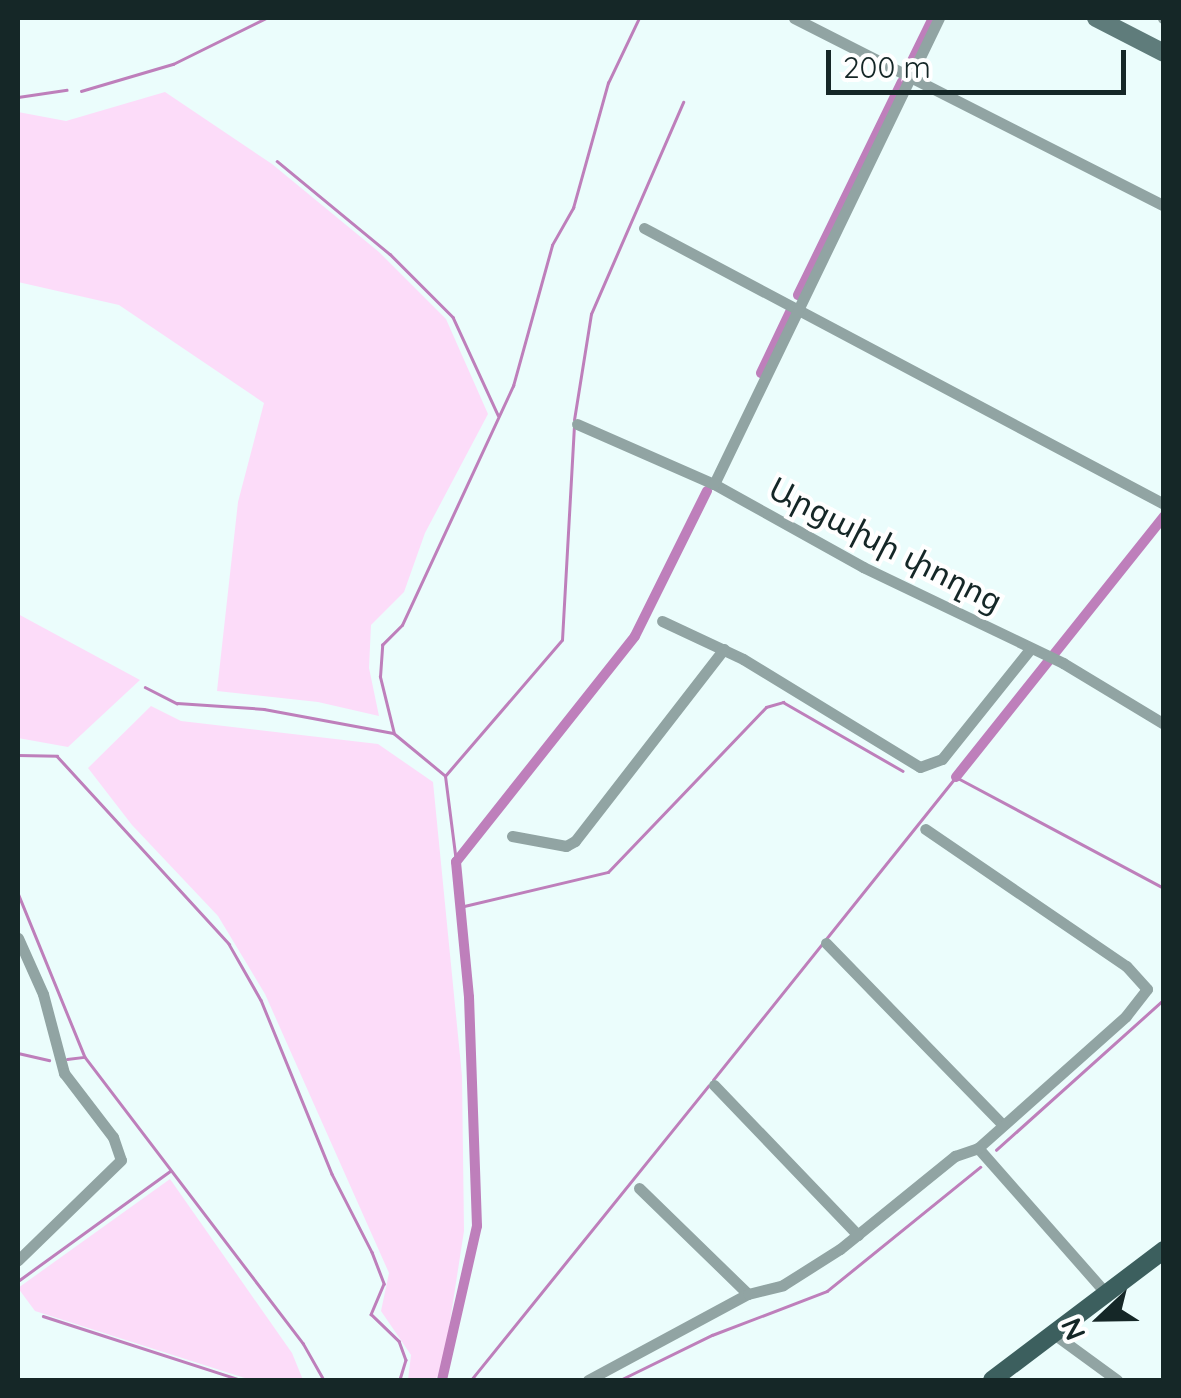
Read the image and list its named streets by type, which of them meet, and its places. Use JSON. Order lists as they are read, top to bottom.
{
  "streets": {
    "street": ["Արցախի փողոց"]
  },
  "scale_bar": "200 m",
  "north": "left"
}
